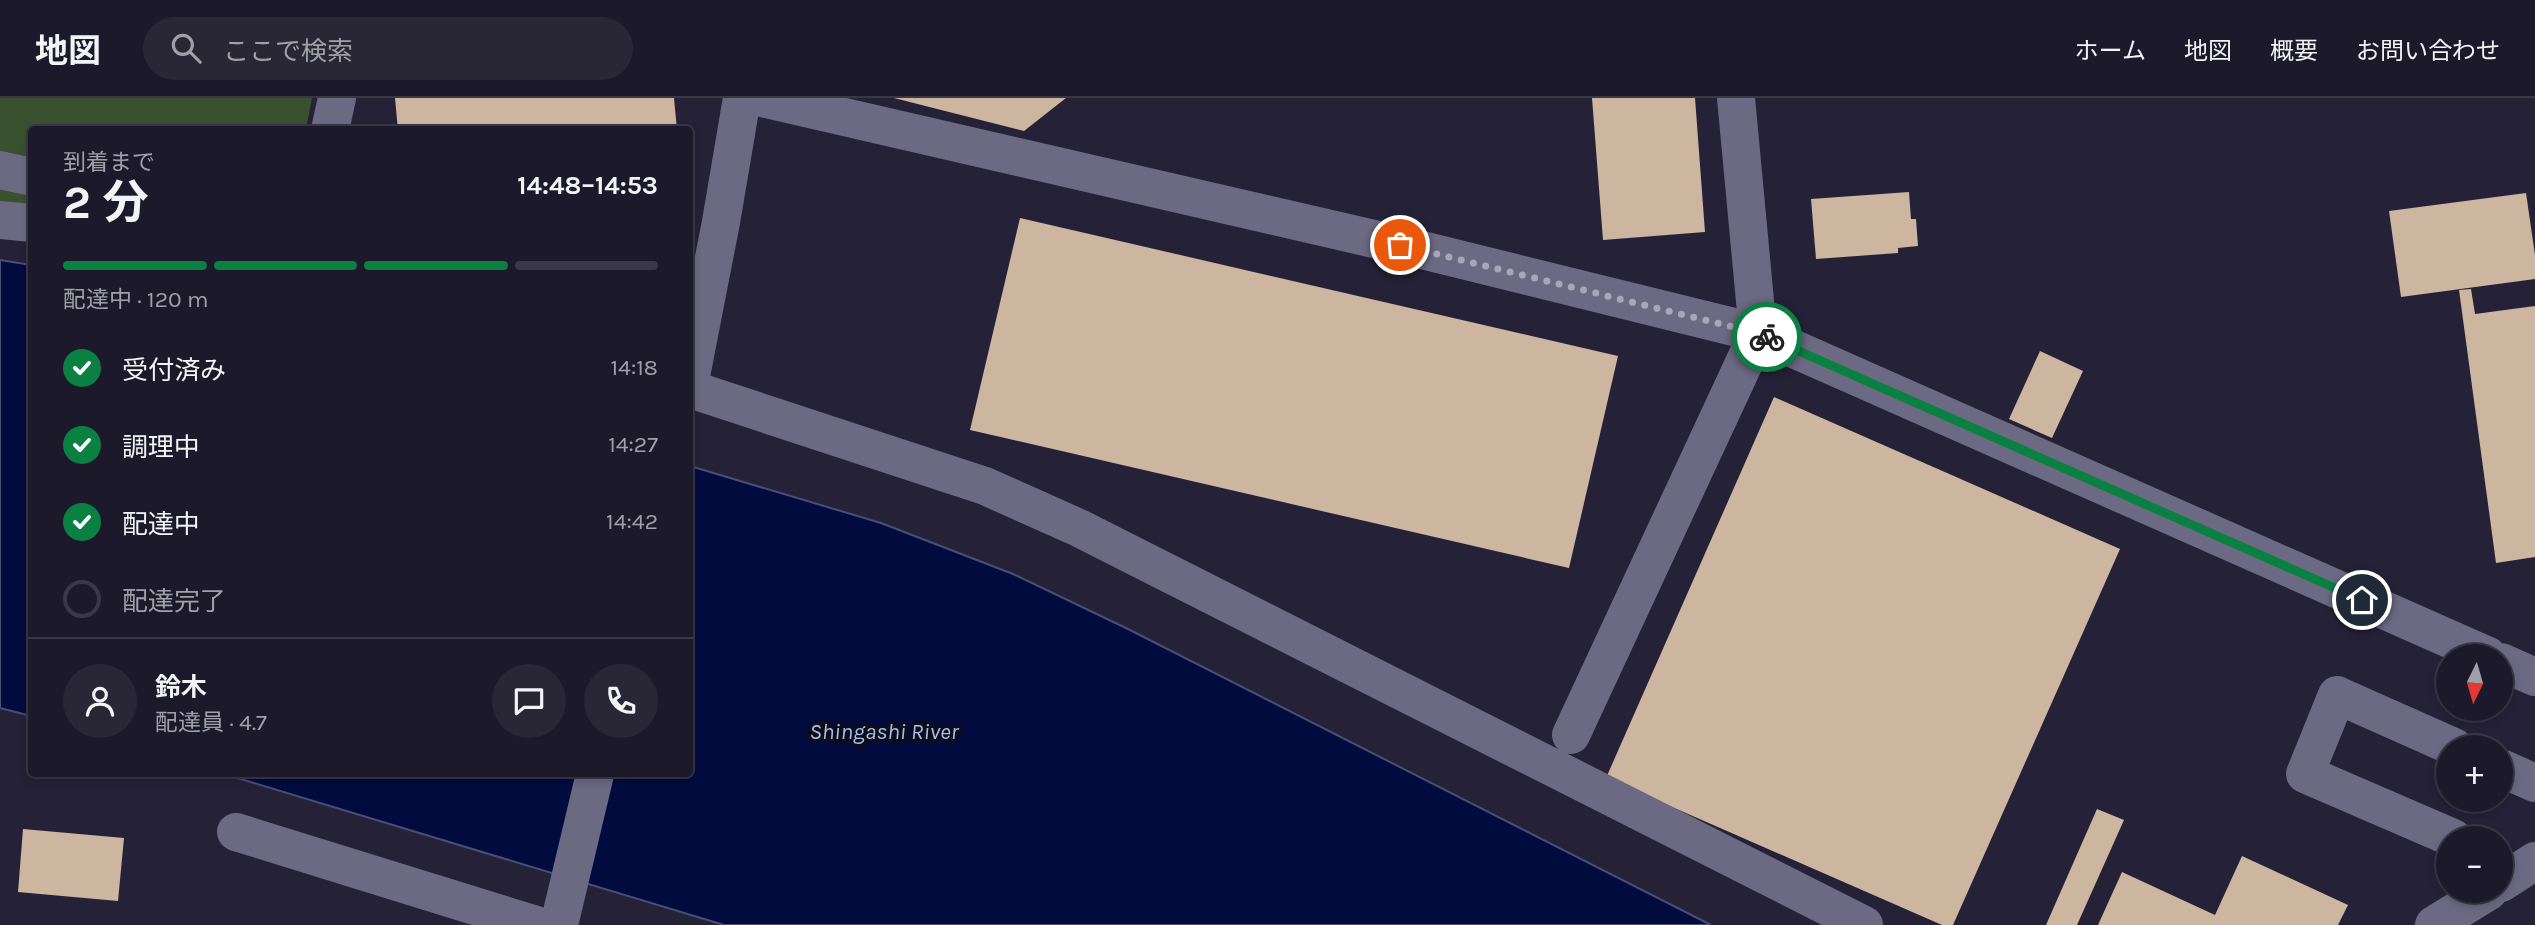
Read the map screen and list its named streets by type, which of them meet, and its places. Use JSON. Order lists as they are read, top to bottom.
{
  "water": ["Shingashi River"],
  "north": "bottom",
  "page": {
    "header": "地図",
    "search": "ここで検索",
    "nav": [
      "ホーム",
      "地図",
      "概要",
      "お問い合わせ"
    ],
    "heading": ["2 分", "到着まで", "14:48–14:53"],
    "panel": ["鈴木", "配達員 · 4.7"],
    "bar": "配達中 · 120 m",
    "list": [
      ["受付済み", "14:18"],
      ["調理中", "14:27"],
      ["配達中", "14:42"],
      "配達完了"
    ],
    "map_buttons": ["+", "−"]
  }
}
